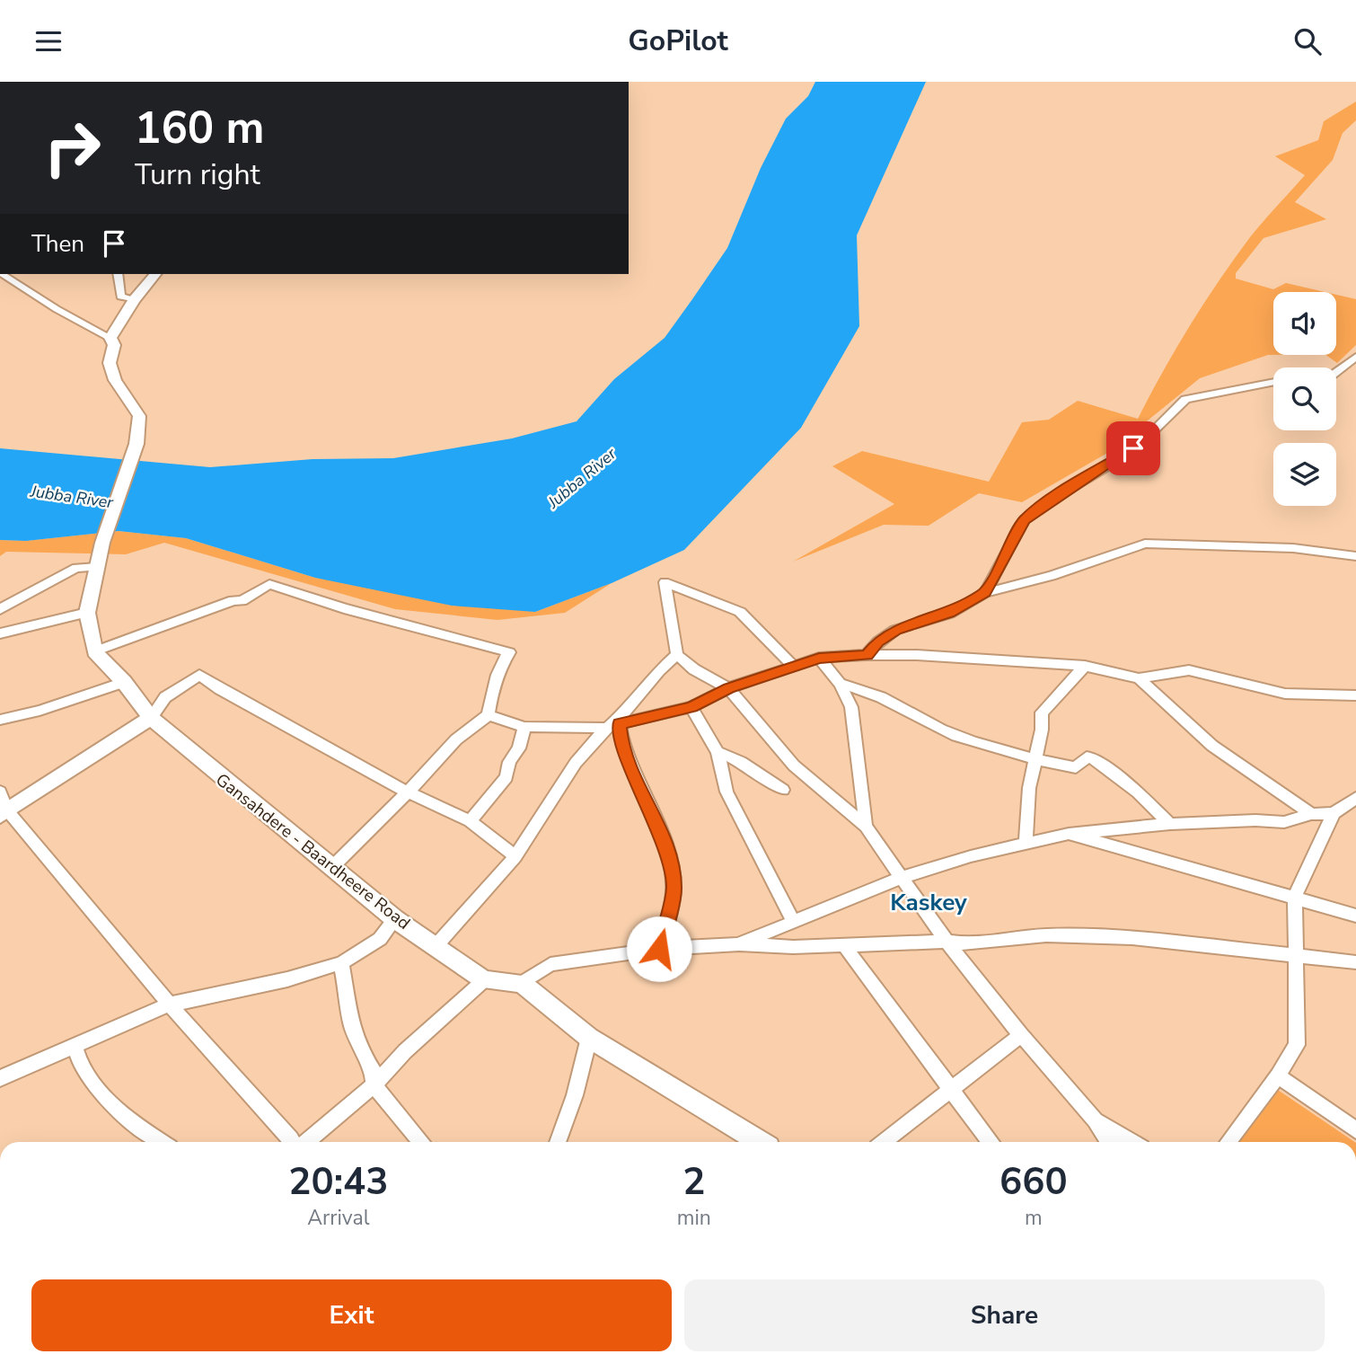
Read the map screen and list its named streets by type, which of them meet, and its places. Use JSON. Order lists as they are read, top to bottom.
{
  "streets": {
    "main road": ["Gansahdere - Baardheere Road"]
  },
  "districts": ["Kaskey"],
  "water": ["Jubba River"],
  "page": {
    "header": "GoPilot",
    "turn": ["160 m", "Turn right"],
    "then": "Then",
    "eta": [
      "20:43",
      "Arrival",
      "2",
      "min",
      "660",
      "m"
    ],
    "buttons": ["Exit", "Share"]
  }
}
